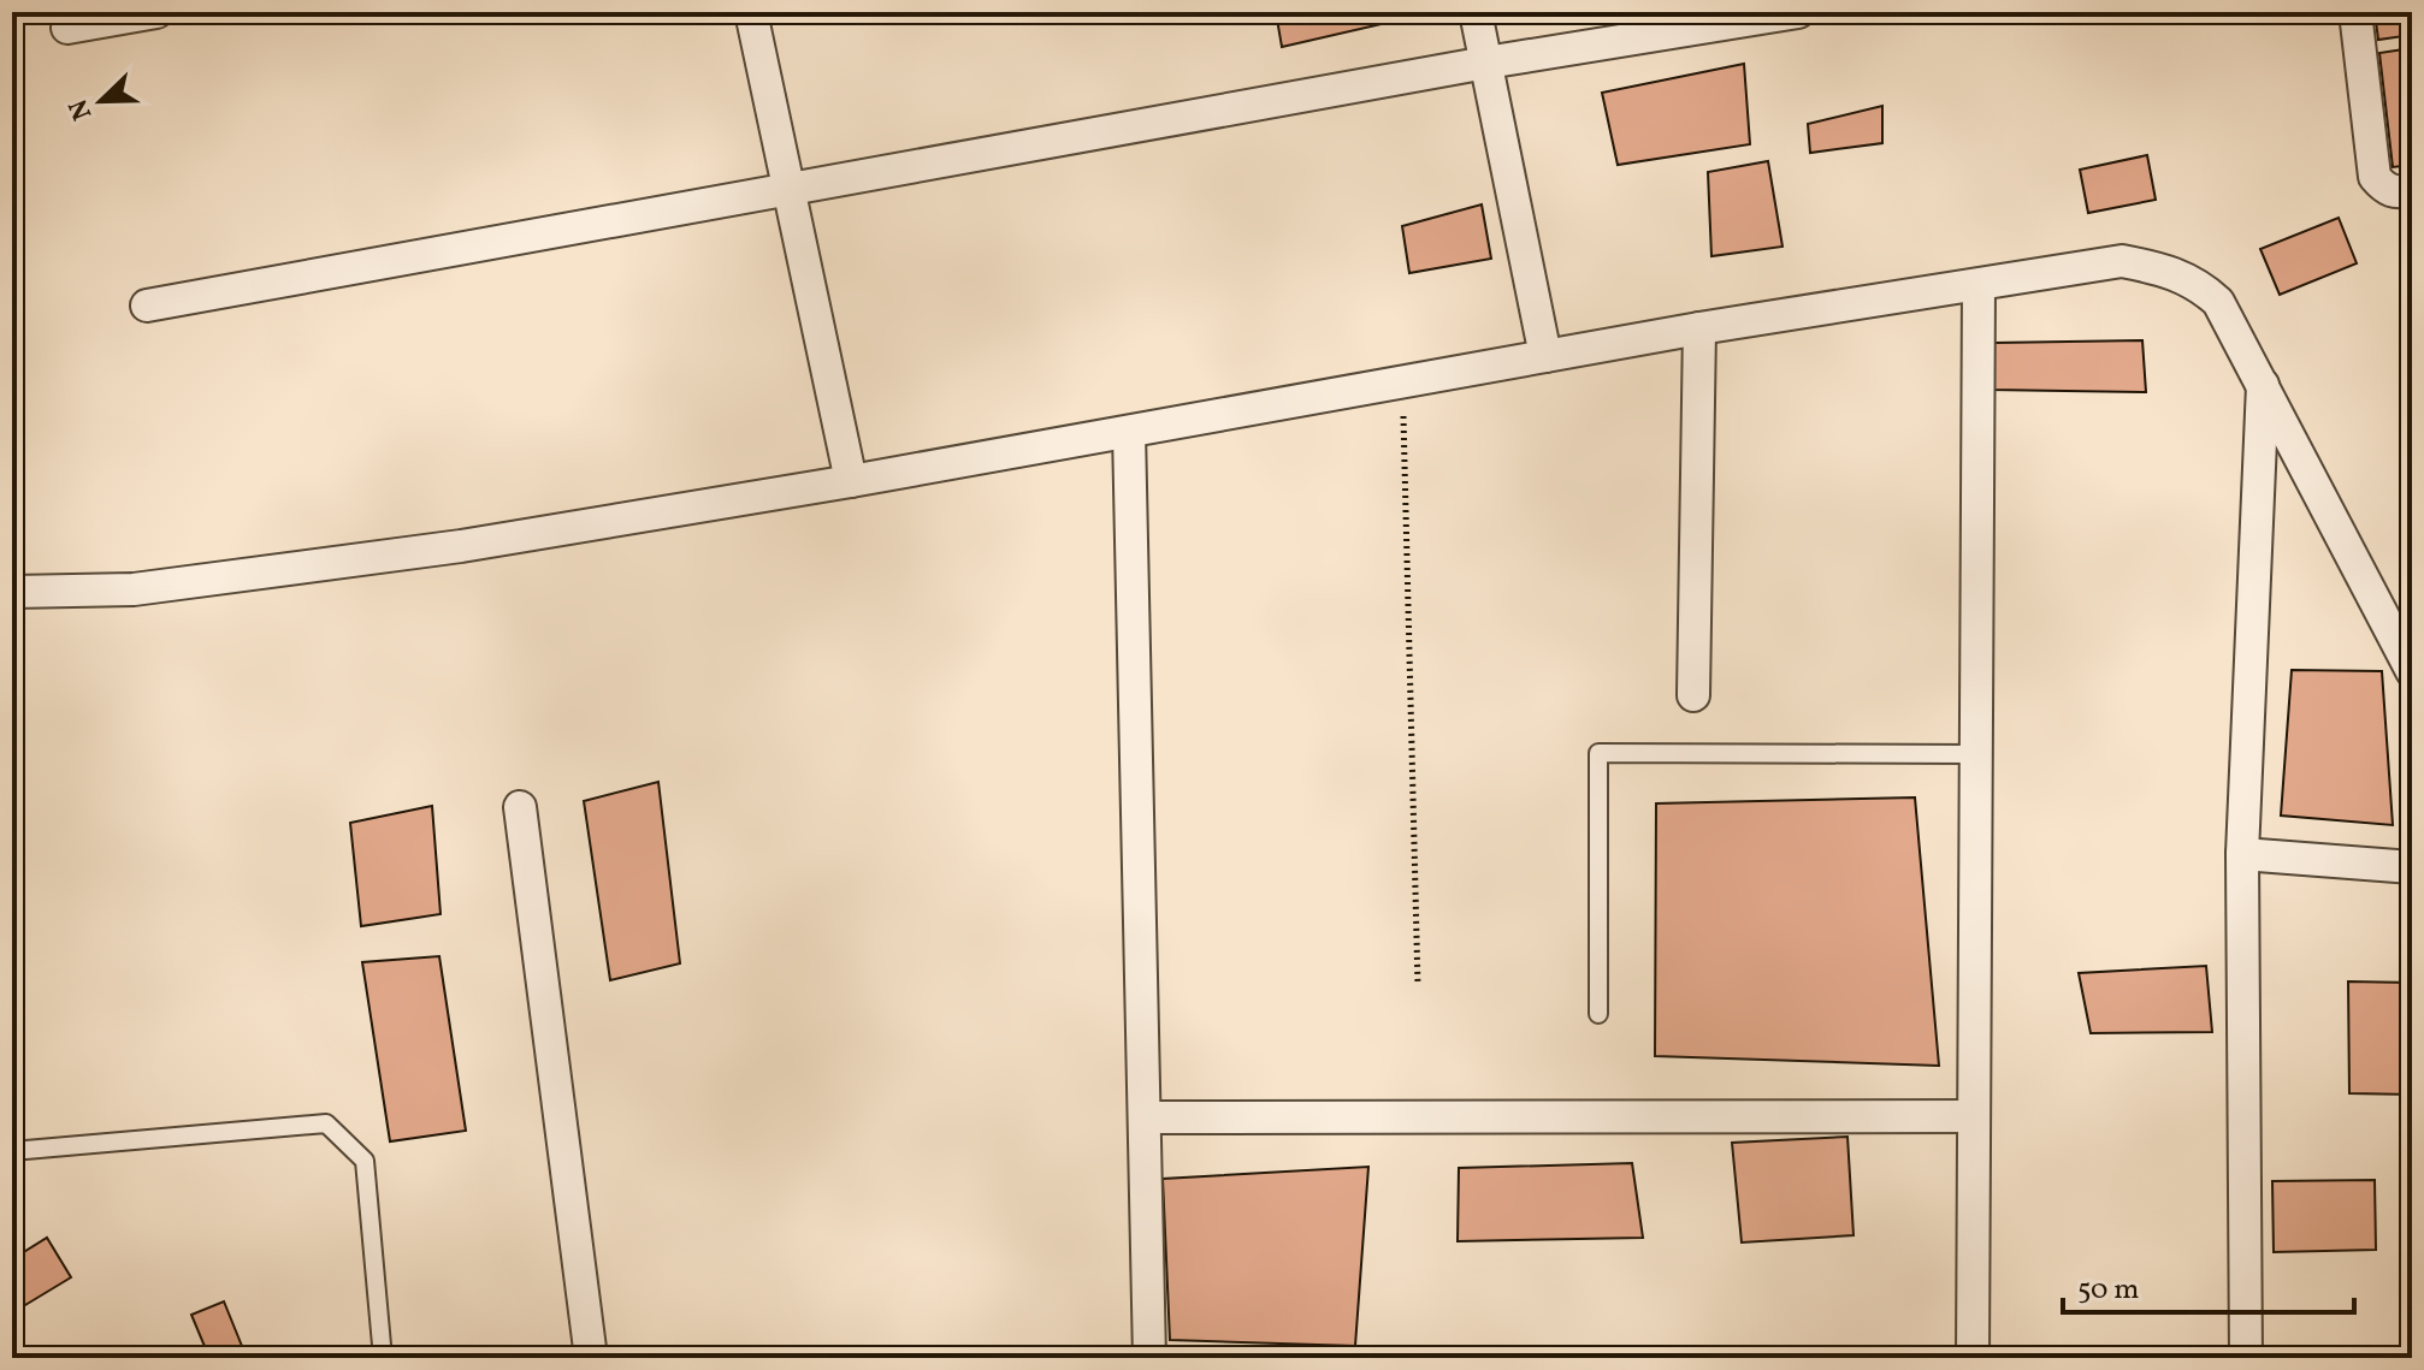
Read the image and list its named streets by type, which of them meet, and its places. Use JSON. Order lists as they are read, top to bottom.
{
  "scale_bar": "50 m",
  "north": "bottom left"
}
